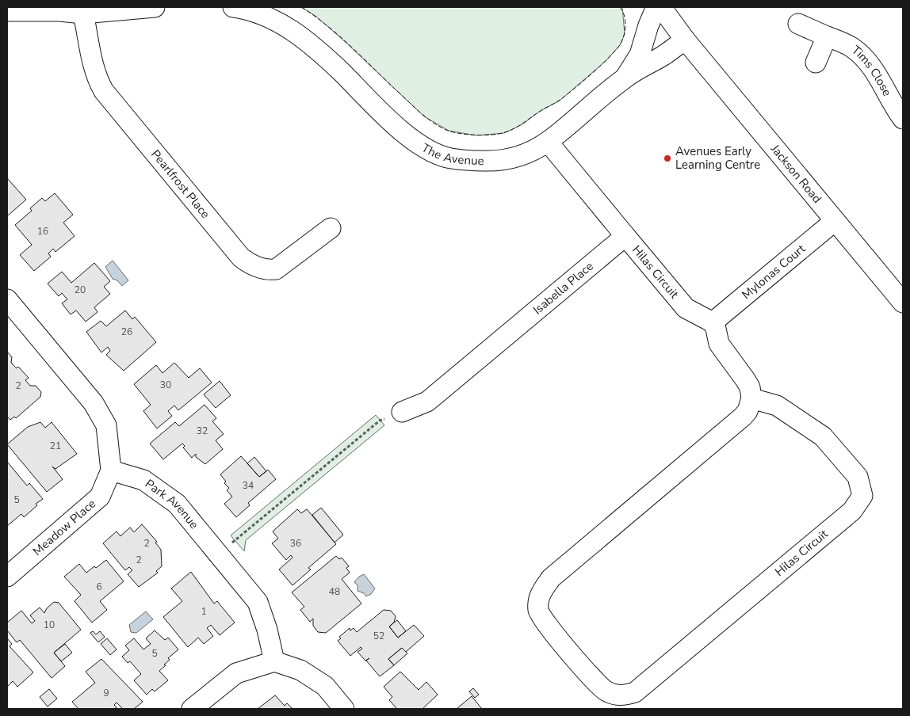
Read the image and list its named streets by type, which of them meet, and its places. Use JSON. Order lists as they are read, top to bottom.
{
  "streets": {
    "street": [
      "Tims Close",
      "The Avenue",
      "Jackson Road",
      "Pearlfrost Place",
      "Hilas Circuit",
      "Mylonas Court",
      "Isabella Place",
      "Park Avenue",
      "Meadow Place"
    ]
  },
  "crossings": [
    ["The Avenue", "Jackson Road"],
    ["Jackson Road", "Mylonas Court"],
    ["Hilas Circuit", "Mylonas Court"],
    ["Hilas Circuit", "Isabella Place"],
    ["Park Avenue", "Meadow Place"]
  ],
  "places": ["Avenues Early Learning Centre"],
  "house_numbers": [
    "16",
    "20",
    "26",
    "30",
    "2",
    "32",
    "21",
    "34",
    "5",
    "2",
    "36",
    "2",
    "6",
    "48",
    "1",
    "10",
    "52",
    "5",
    "9"
  ]
}
